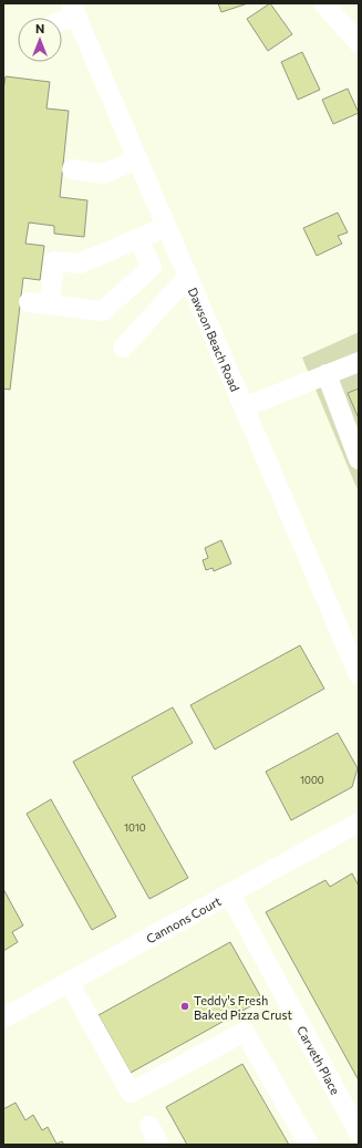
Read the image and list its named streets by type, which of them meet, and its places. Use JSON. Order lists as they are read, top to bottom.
{
  "streets": {
    "street": ["Dawson Beach Road", "Cannons Court", "Carveth Place"]
  },
  "crossings": [
    ["Cannons Court", "Carveth Place"]
  ],
  "places": ["Teddy's Fresh Baked Pizza Crust"],
  "house_numbers": ["1000", "1010"],
  "north": "top"
}
